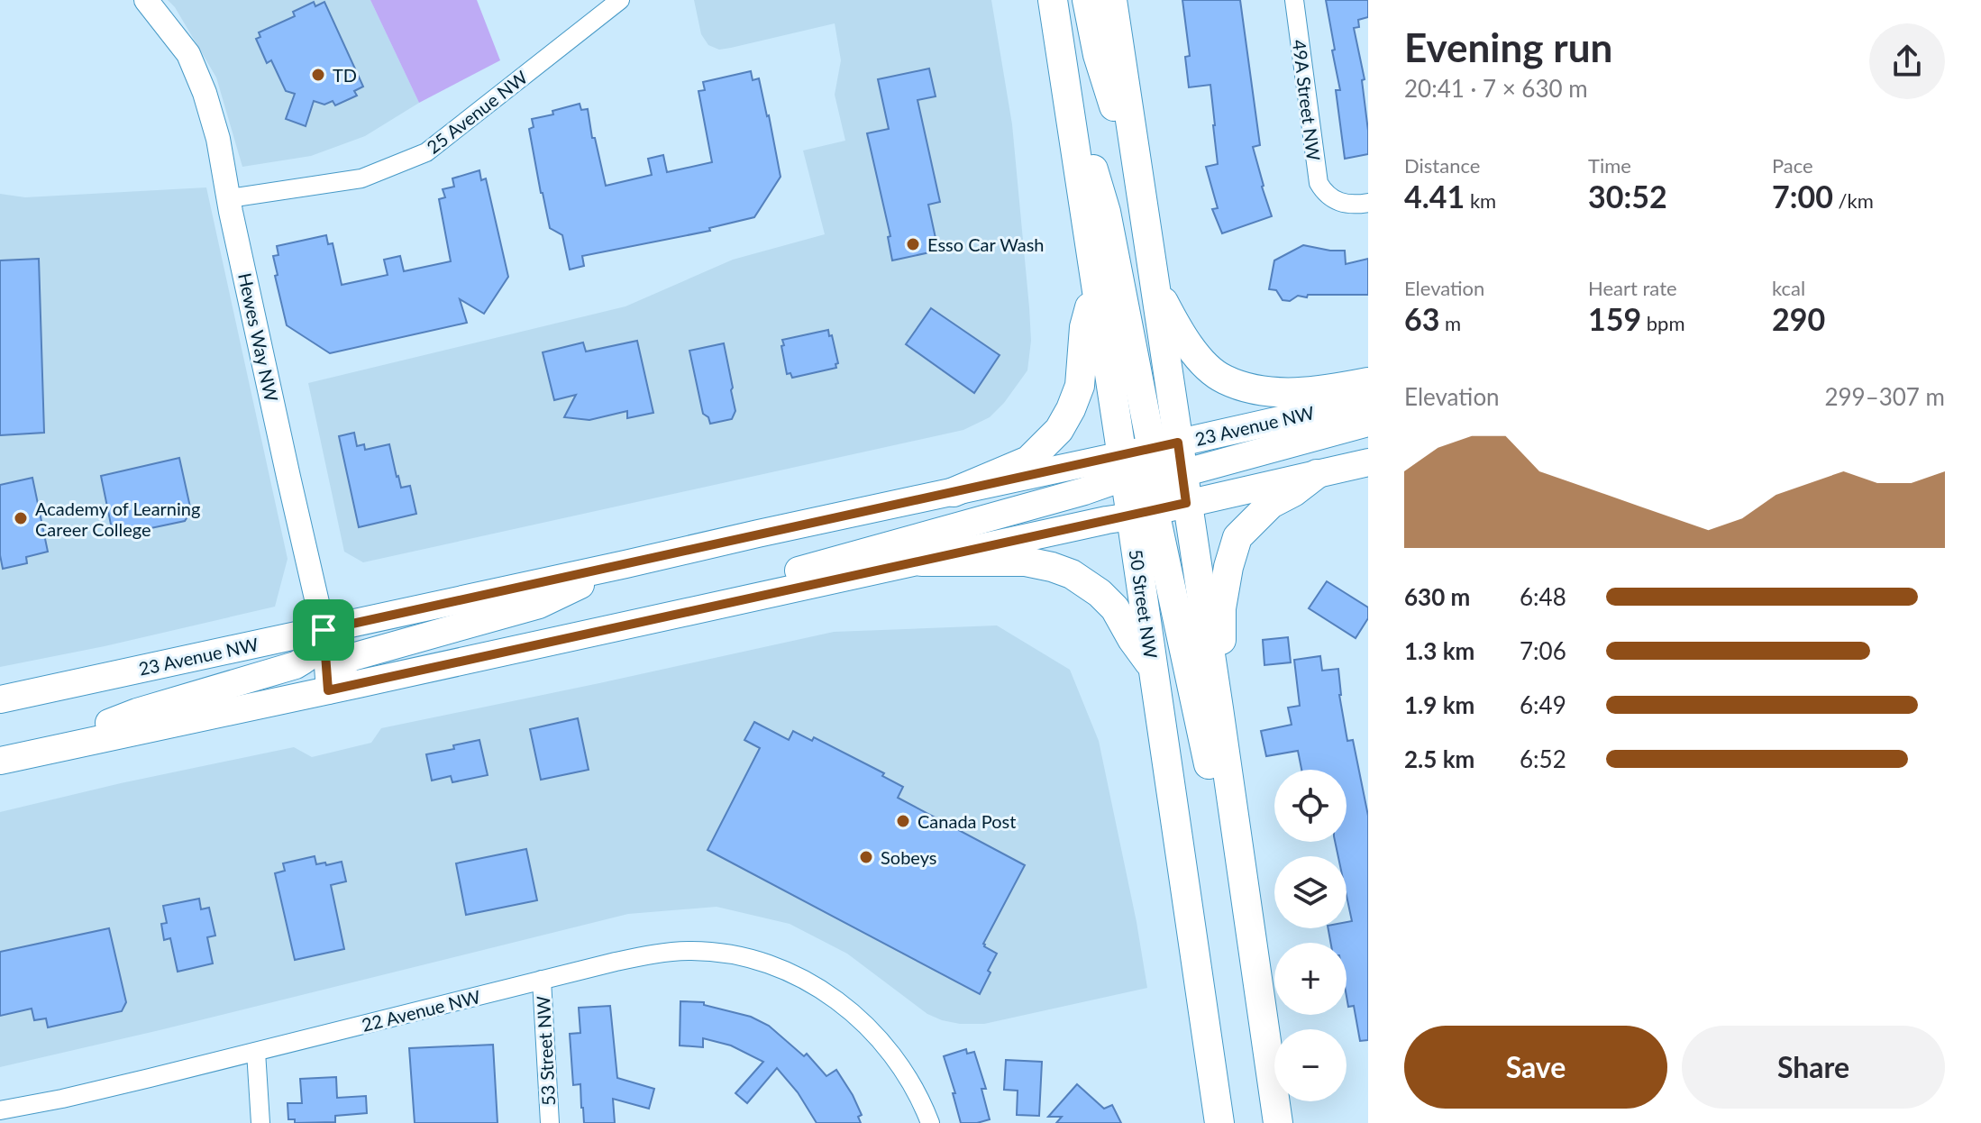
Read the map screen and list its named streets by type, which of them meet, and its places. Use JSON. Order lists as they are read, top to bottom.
{
  "streets": {
    "main road": ["23 Avenue NW", "50 Street NW"],
    "street": [
      "49A Street NW",
      "25 Avenue NW",
      "Hewes Way NW",
      "22 Avenue NW",
      "53 Street NW"
    ]
  },
  "crossings": [
    ["25 Avenue NW", "Hewes Way NW"],
    ["Hewes Way NW", "23 Avenue NW"],
    ["23 Avenue NW", "50 Street NW"],
    ["22 Avenue NW", "53 Street NW"]
  ],
  "places": [
    "TD",
    "Esso Car Wash",
    "Academy of Learning Career College",
    "Canada Post",
    "Sobeys"
  ],
  "page": {
    "heading": ["Evening run", "20:41 · 7 × 630 m"],
    "stats": [
      ["Distance", "4.41 km"],
      ["Time", "30:52"],
      ["Pace", "7:00 /km"],
      ["Elevation", "63 m"],
      ["Heart rate", "159 bpm"],
      ["kcal", "290"]
    ],
    "chart": ["Elevation", "299–307 m"],
    "list": [
      {
        "name": "630 m",
        "note": "6:48"
      },
      {
        "name": "1.3 km",
        "note": "7:06"
      },
      {
        "name": "1.9 km",
        "note": "6:49"
      },
      {
        "name": "2.5 km",
        "note": "6:52"
      }
    ],
    "map_buttons": ["+", "−"],
    "buttons": ["Save", "Share"]
  }
}
